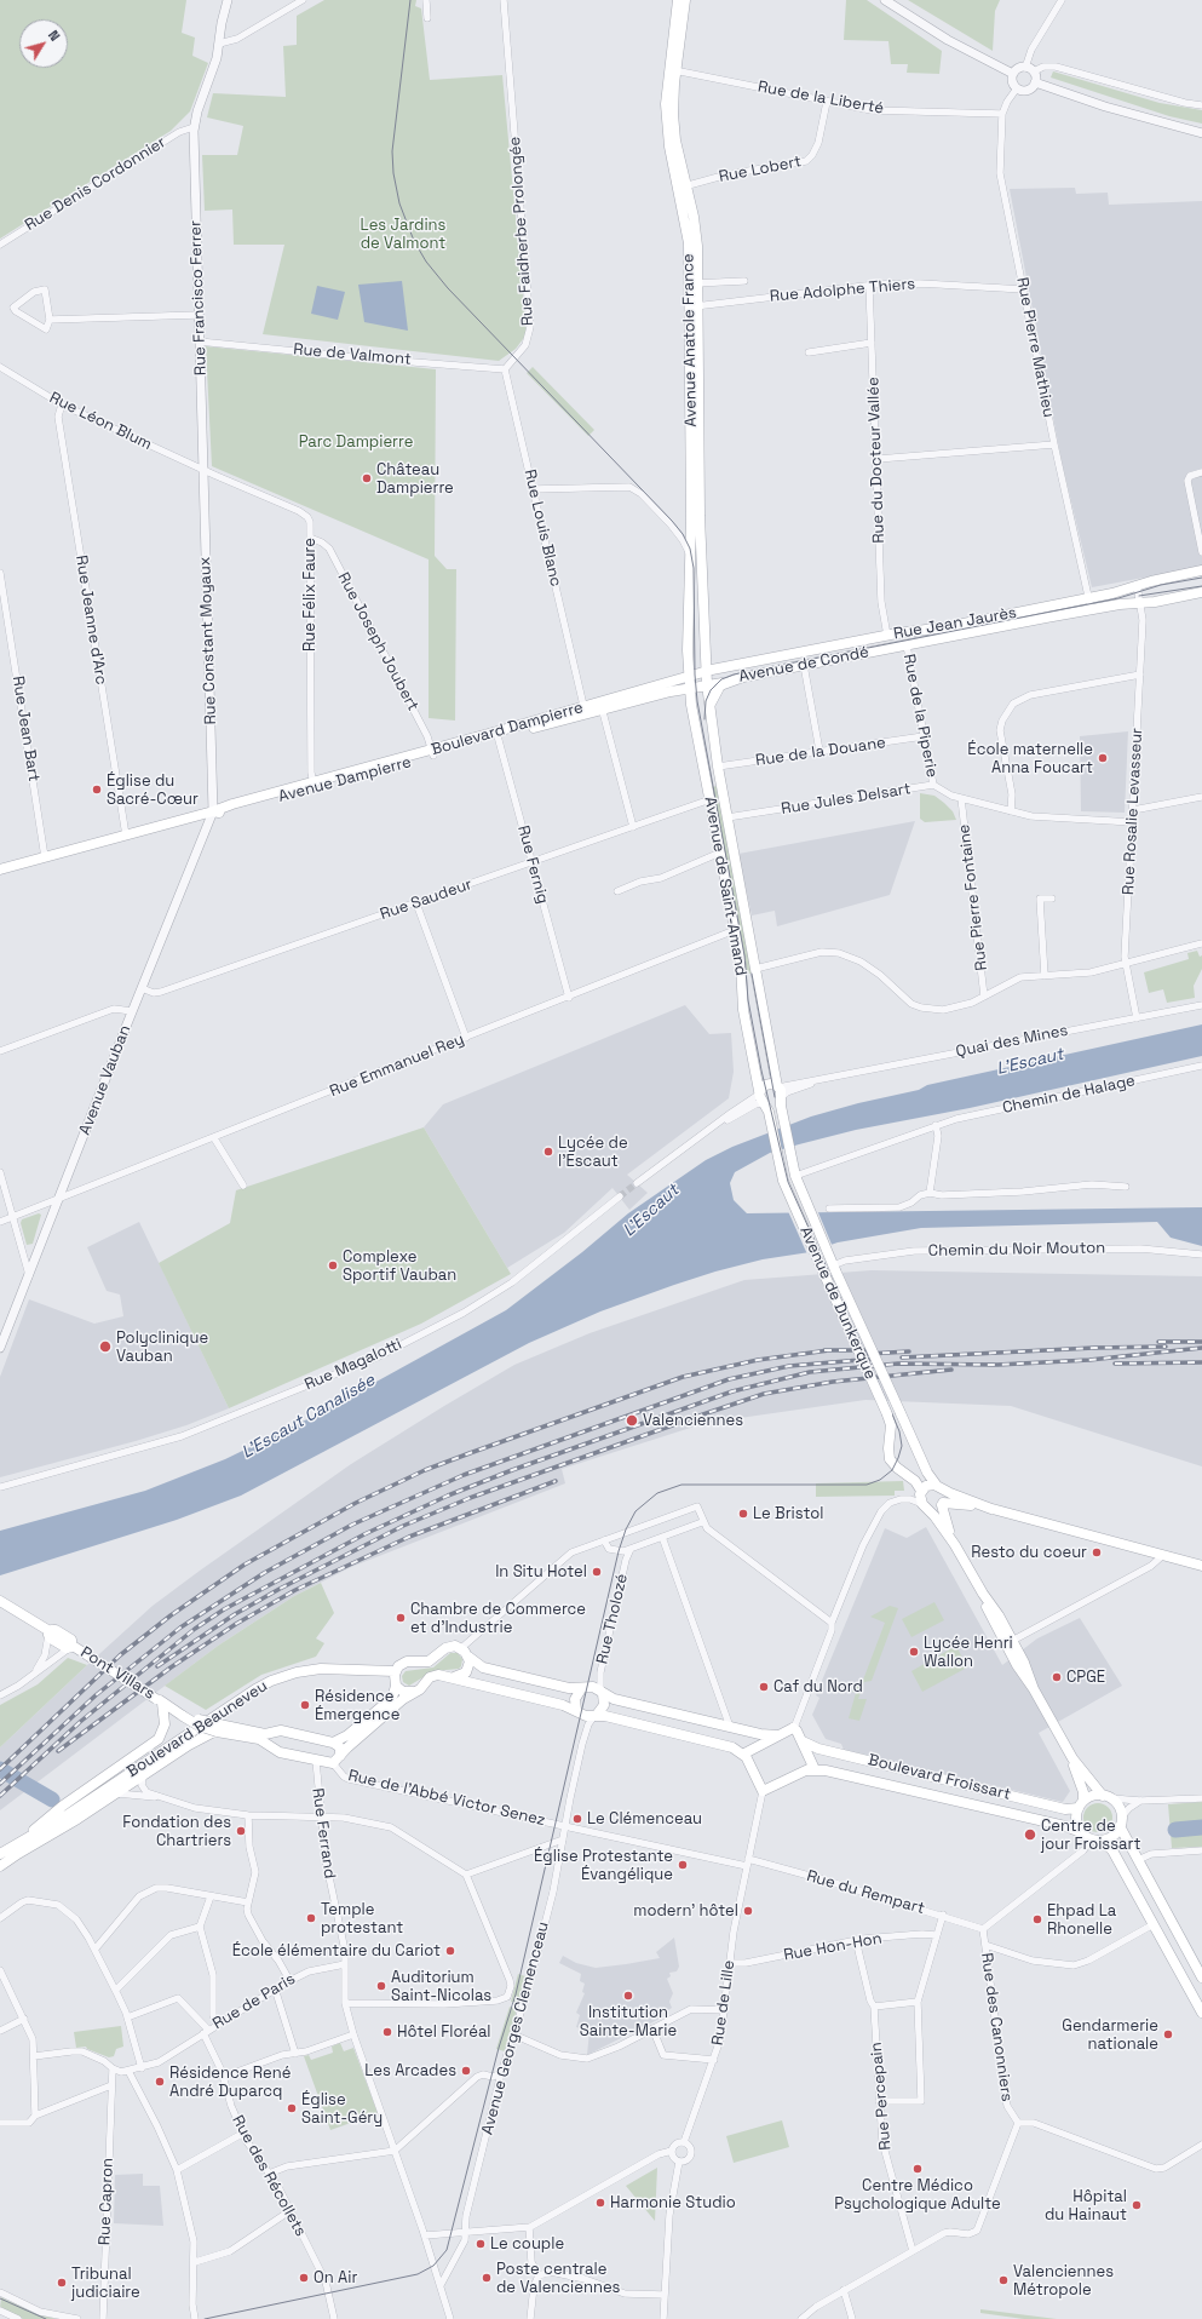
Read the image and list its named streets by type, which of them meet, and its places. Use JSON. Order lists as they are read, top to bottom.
{
  "streets": {
    "main road": [
      "Avenue Anatole France",
      "Rue Jean Jaurès",
      "Avenue de Condé",
      "Boulevard Dampierre",
      "Avenue de Saint-Amand",
      "Avenue de Dunkerque",
      "Pont Villars",
      "Boulevard Beauneveu",
      "Boulevard Froissart"
    ],
    "street": [
      "Rue de la Liberté",
      "Rue Lobert",
      "Rue Denis Cordonnier",
      "Rue Faidherbe Prolongée",
      "Rue Adolphe Thiers",
      "Rue Francisco Ferrer",
      "Rue Pierre Mathieu",
      "Rue de Valmont",
      "Rue Léon Blum",
      "Rue du Docteur Vallée",
      "Rue Louis Blanc",
      "Rue Félix Faure",
      "Rue Jeanne d'Arc",
      "Rue Constant Moyaux",
      "Rue Joseph Joubert",
      "Rue de la Piperie",
      "Rue Jean Bart",
      "Rue de la Douane",
      "Rue Jules Delsart",
      "Rue Rosalie Levasseur",
      "Rue Fernig",
      "Rue Pierre Fontaine",
      "Rue Saudeur",
      "Quai des Mines",
      "Rue Emmanuel Rey",
      "Avenue Vauban",
      "Chemin de Halage",
      "Chemin du Noir Mouton",
      "Rue Magalotti",
      "Rue Tholozé",
      "Rue de l'Abbé Victor Senez",
      "Rue Ferrand",
      "Rue du Rempart",
      "Rue Hon-Hon",
      "Rue de Paris",
      "Rue de Lille",
      "Rue des Canonniers",
      "Avenue Georges Clemenceau",
      "Rue Percepain",
      "Rue des Récollets",
      "Rue Capron"
    ]
  },
  "crossings": [
    ["Rue de la Liberté", "Rue Lobert"],
    ["Rue de la Liberté", "Avenue Anatole France"],
    ["Rue de la Liberté", "Rue Pierre Mathieu"],
    ["Rue Lobert", "Avenue Anatole France"],
    ["Rue Denis Cordonnier", "Rue Francisco Ferrer"],
    ["Rue Faidherbe Prolongée", "Rue de Valmont"],
    ["Rue Faidherbe Prolongée", "Rue Louis Blanc"],
    ["Rue Adolphe Thiers", "Avenue Anatole France"],
    ["Rue Adolphe Thiers", "Rue Pierre Mathieu"],
    ["Rue Adolphe Thiers", "Rue du Docteur Vallée"],
    ["Rue Francisco Ferrer", "Rue de Valmont"],
    ["Rue Francisco Ferrer", "Rue Léon Blum"],
    ["Rue Francisco Ferrer", "Rue Félix Faure"],
    ["Rue Francisco Ferrer", "Rue Constant Moyaux"],
    ["Avenue Anatole France", "Rue Jean Jaurès"],
    ["Avenue Anatole France", "Avenue de Saint-Amand"],
    ["Rue Pierre Mathieu", "Rue Jean Jaurès"],
    ["Rue Pierre Mathieu", "Avenue de Condé"],
    ["Rue de Valmont", "Rue Louis Blanc"],
    ["Rue Léon Blum", "Rue Félix Faure"],
    ["Rue Léon Blum", "Rue Jeanne d'Arc"],
    ["Rue Léon Blum", "Rue Constant Moyaux"],
    ["Rue du Docteur Vallée", "Rue Jean Jaurès"],
    ["Rue Louis Blanc", "Boulevard Dampierre"],
    ["Rue Félix Faure", "Rue Constant Moyaux"],
    ["Rue Félix Faure", "Rue Joseph Joubert"],
    ["Rue Félix Faure", "Boulevard Dampierre"],
    ["Rue Jean Jaurès", "Avenue de Saint-Amand"],
    ["Rue Constant Moyaux", "Boulevard Dampierre"],
    ["Rue Constant Moyaux", "Avenue Vauban"],
    ["Rue Joseph Joubert", "Boulevard Dampierre"],
    ["Avenue de Condé", "Rue de la Piperie"],
    ["Avenue de Condé", "Rue Rosalie Levasseur"],
    ["Avenue de Condé", "Avenue de Saint-Amand"],
    ["Rue de la Piperie", "Rue de la Douane"],
    ["Rue de la Piperie", "Rue Jules Delsart"],
    ["Boulevard Dampierre", "Rue Fernig"],
    ["Boulevard Dampierre", "Avenue Vauban"],
    ["Rue de la Douane", "Avenue de Saint-Amand"],
    ["Rue Jules Delsart", "Rue Rosalie Levasseur"],
    ["Rue Jules Delsart", "Avenue de Saint-Amand"],
    ["Rue Jules Delsart", "Rue Pierre Fontaine"],
    ["Rue Rosalie Levasseur", "Quai des Mines"],
    ["Rue Fernig", "Rue Saudeur"],
    ["Rue Fernig", "Rue Emmanuel Rey"],
    ["Avenue de Saint-Amand", "Rue Saudeur"],
    ["Avenue de Saint-Amand", "Quai des Mines"],
    ["Avenue de Saint-Amand", "Rue Emmanuel Rey"],
    ["Avenue de Saint-Amand", "Avenue de Dunkerque"],
    ["Rue Saudeur", "Avenue Vauban"],
    ["Quai des Mines", "Avenue de Dunkerque"],
    ["Rue Emmanuel Rey", "Avenue Vauban"],
    ["Chemin de Halage", "Avenue de Dunkerque"],
    ["Chemin du Noir Mouton", "Avenue de Dunkerque"],
    ["Pont Villars", "Rue de l'Abbé Victor Senez"],
    ["Pont Villars", "Rue Ferrand"],
    ["Rue de l'Abbé Victor Senez", "Rue du Rempart"],
    ["Rue de l'Abbé Victor Senez", "Avenue Georges Clemenceau"],
    ["Rue Ferrand", "Rue de Paris"],
    ["Rue du Rempart", "Rue de Lille"],
    ["Rue du Rempart", "Rue des Canonniers"],
    ["Rue du Rempart", "Avenue Georges Clemenceau"],
    ["Rue Hon-Hon", "Rue de Lille"],
    ["Rue Hon-Hon", "Rue Percepain"],
    ["Rue de Paris", "Rue des Récollets"]
  ],
  "water": ["L'Escaut", "L'Escaut Canalisée"],
  "parks": ["Les Jardins de Valmont", "Parc Dampierre"],
  "places": [
    "Château Dampierre",
    "École maternelle Anna Foucart",
    "Église du Sacré-Cœur",
    "Lycée de l'Escaut",
    "Complexe Sportif Vauban",
    "Polyclinique Vauban",
    "Valenciennes",
    "Le Bristol",
    "Resto du coeur",
    "In Situ Hotel",
    "Chambre de Commerce et d'Industrie",
    "Lycée Henri Wallon",
    "CPGE",
    "Caf du Nord",
    "Résidence Émergence",
    "Le Clémenceau",
    "Fondation des Chartriers",
    "Centre de jour Froissart",
    "Église Protestante Évangélique",
    "modern' hôtel",
    "Temple protestant",
    "Ehpad La Rhonelle",
    "École élémentaire du Cariot",
    "Auditorium Saint-Nicolas",
    "Institution Sainte-Marie",
    "Hôtel Floréal",
    "Gendarmerie nationale",
    "Les Arcades",
    "Résidence René André Duparcq",
    "Église Saint-Géry",
    "Centre Médico Psychologique Adulte",
    "Harmonie Studio",
    "Hôpital du Hainaut",
    "Le couple",
    "On Air",
    "Poste centrale de Valenciennes",
    "Valenciennes Métropole",
    "Tribunal judiciaire"
  ],
  "north": "top right"
}
